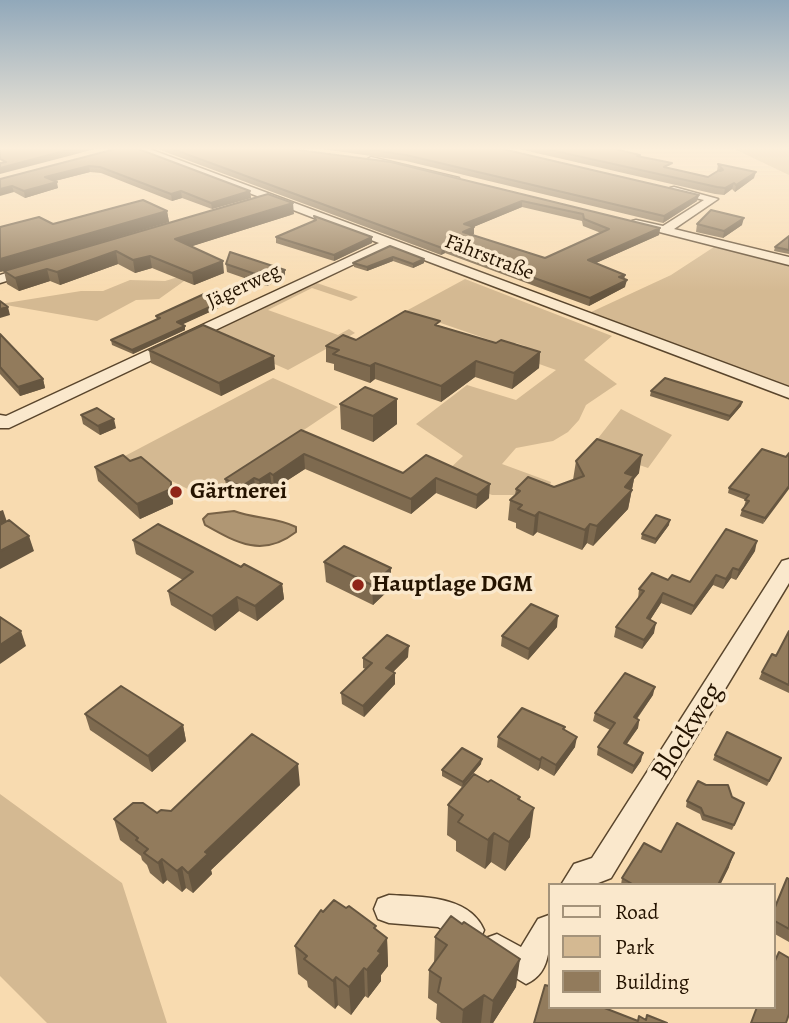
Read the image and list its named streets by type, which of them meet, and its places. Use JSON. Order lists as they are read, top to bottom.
{
  "streets": {
    "street": ["Fährstraße", "Jägerweg", "Blockweg"]
  },
  "crossings": [
    ["Fährstraße", "Jägerweg"]
  ],
  "places": ["Gärtnerei", "Hauptlage DGM"],
  "legend": ["Road", "Park", "Building"]
}
